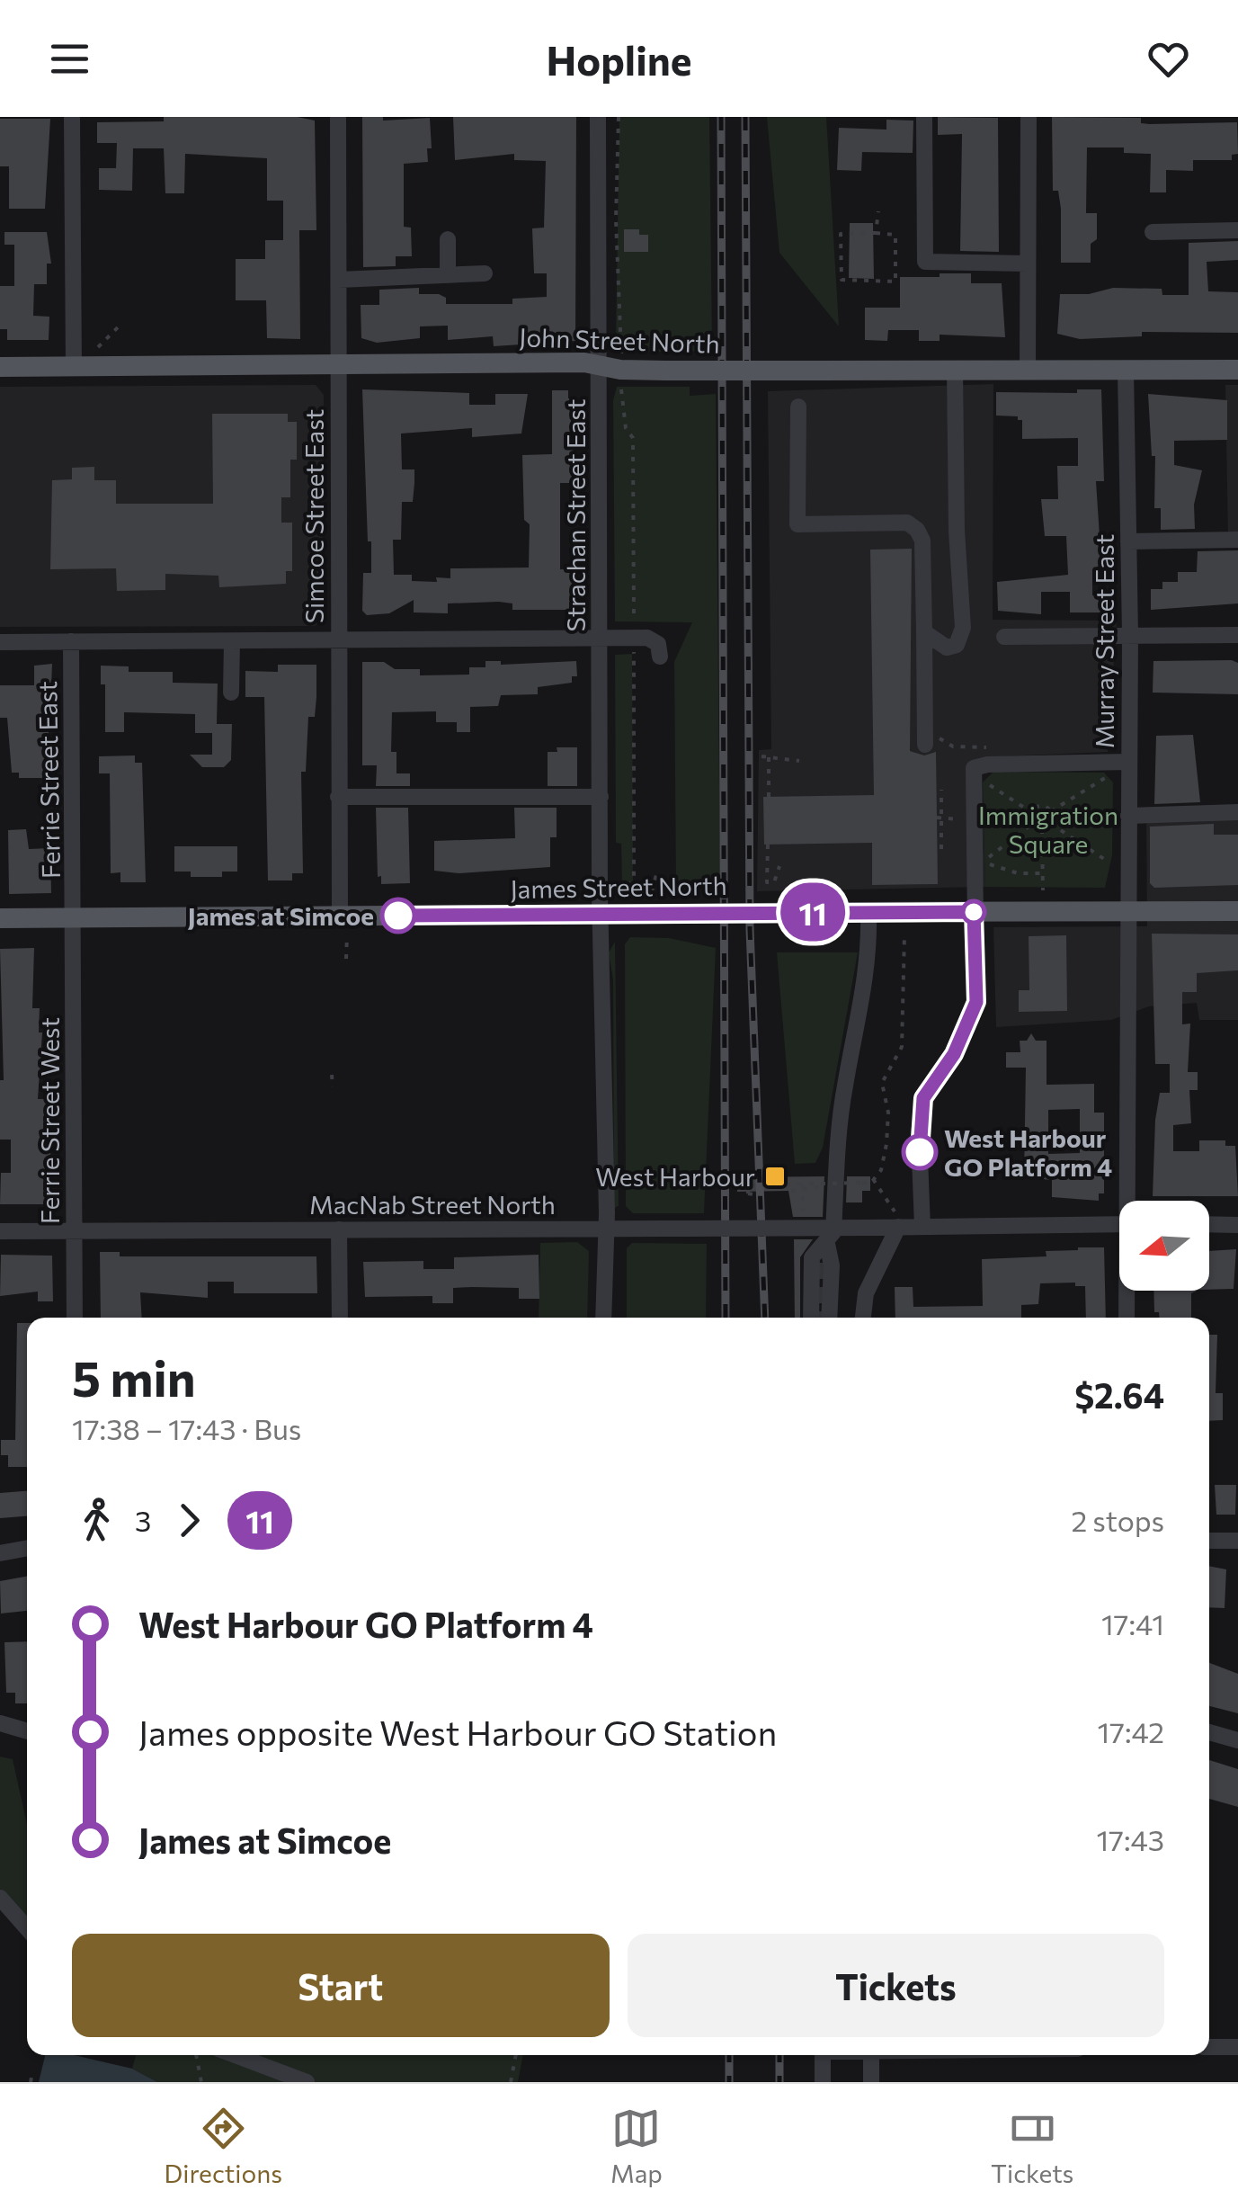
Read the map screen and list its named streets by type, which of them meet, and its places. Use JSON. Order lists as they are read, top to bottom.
{
  "streets": {
    "main road": ["John Street North", "James Street North"],
    "street": [
      "Strachan Street East",
      "Simcoe Street East",
      "Murray Street East",
      "Ferrie Street East",
      "Ferrie Street West",
      "MacNab Street North"
    ]
  },
  "crossings": [
    ["John Street North", "Strachan Street East"],
    ["John Street North", "Simcoe Street East"],
    ["John Street North", "Murray Street East"],
    ["Strachan Street East", "James Street North"],
    ["Strachan Street East", "MacNab Street North"],
    ["Simcoe Street East", "James Street North"],
    ["Murray Street East", "James Street North"],
    ["Ferrie Street East", "James Street North"],
    ["Ferrie Street East", "Ferrie Street West"],
    ["James Street North", "Ferrie Street West"],
    ["Ferrie Street West", "MacNab Street North"]
  ],
  "parks": ["Immigration Square"],
  "places": {
    "other": ["James at Simcoe", "West Harbour GO Platform 4"],
    "transit": ["West Harbour"]
  },
  "lines": ["bus line 11"],
  "north": "left",
  "page": {
    "header": "Hopline",
    "on_map": "11",
    "heading": ["5 min", "17:38 – 17:43 · Bus", "$2.64"],
    "legs": ["3", "11", "2 stops"],
    "list": [
      {
        "name": "West Harbour GO Platform 4",
        "value": "17:41"
      },
      {
        "name": "James opposite West Harbour GO Station",
        "value": "17:42"
      },
      {
        "name": "James at Simcoe",
        "value": "17:43"
      }
    ],
    "buttons": ["Start", "Tickets"],
    "tabs": ["Directions", "Map", "Tickets"]
  }
}
